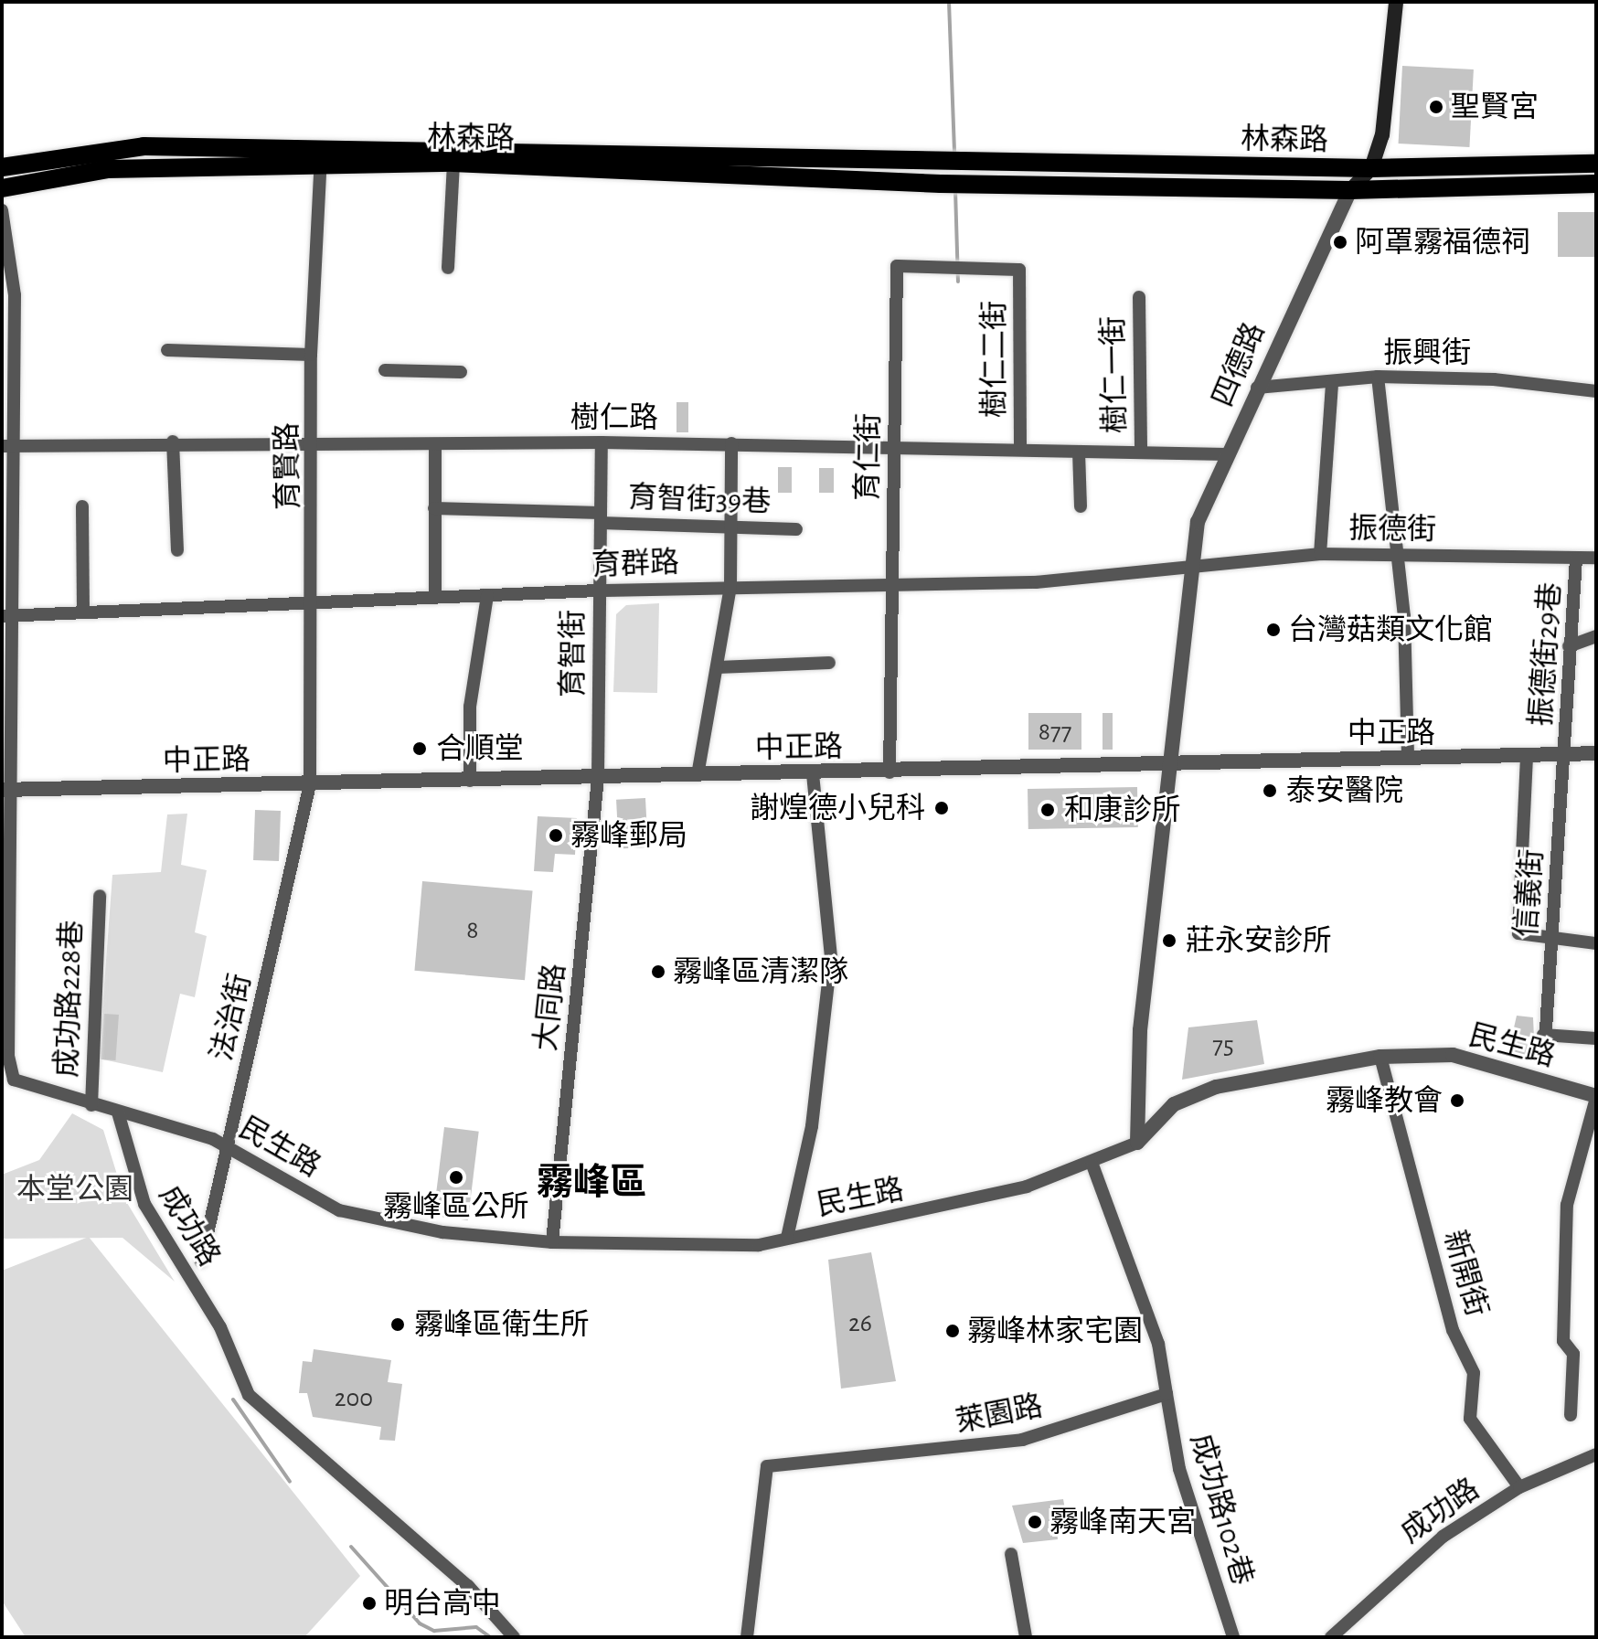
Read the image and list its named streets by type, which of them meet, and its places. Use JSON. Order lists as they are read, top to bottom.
{
  "streets": {
    "main road": ["林森路", "四德路"],
    "street": [
      "振興街",
      "樹仁二街",
      "樹仁一街",
      "樹仁路",
      "育仁街",
      "育賢路",
      "育智街39巷",
      "振德街",
      "育群路",
      "育智街",
      "振德街29巷",
      "中正路",
      "信義街",
      "成功路228巷",
      "大同路",
      "法治街",
      "民生路",
      "成功路",
      "新開街",
      "萊園路",
      "成功路102巷"
    ]
  },
  "crossings": [
    ["林森路", "四德路"],
    ["林森路", "育賢路"],
    ["振興街", "四德路"],
    ["樹仁二街", "樹仁路"],
    ["樹仁二街", "育仁街"],
    ["四德路", "樹仁路"],
    ["四德路", "振德街"],
    ["四德路", "育群路"],
    ["四德路", "中正路"],
    ["樹仁一街", "樹仁路"],
    ["樹仁路", "育仁街"],
    ["樹仁路", "育賢路"],
    ["樹仁路", "育智街"],
    ["育仁街", "育群路"],
    ["育仁街", "中正路"],
    ["育賢路", "育群路"],
    ["育賢路", "中正路"],
    ["育賢路", "法治街"],
    ["育智街39巷", "育智街"],
    ["振德街", "育群路"],
    ["振德街", "振德街29巷"],
    ["育群路", "育智街"],
    ["育智街", "中正路"],
    ["育智街", "大同路"],
    ["振德街29巷", "中正路"],
    ["振德街29巷", "信義街"],
    ["中正路", "信義街"],
    ["中正路", "大同路"],
    ["中正路", "法治街"],
    ["大同路", "民生路"],
    ["法治街", "民生路"],
    ["民生路", "成功路"],
    ["民生路", "新開街"],
    ["成功路", "新開街"],
    ["萊園路", "成功路102巷"]
  ],
  "districts": ["霧峰區"],
  "parks": ["本堂公園"],
  "places": [
    "聖賢宮",
    "阿罩霧福德祠",
    "台灣菇類文化館",
    "合順堂",
    "泰安醫院",
    "謝煌德小兒科",
    "和康診所",
    "霧峰郵局",
    "莊永安診所",
    "霧峰區清潔隊",
    "霧峰教會",
    "霧峰區公所",
    "霧峰區衛生所",
    "霧峰林家宅園",
    "霧峰南天宮",
    "明台高中"
  ],
  "house_numbers": [
    "877",
    "8",
    "75",
    "26",
    "200"
  ]
}
